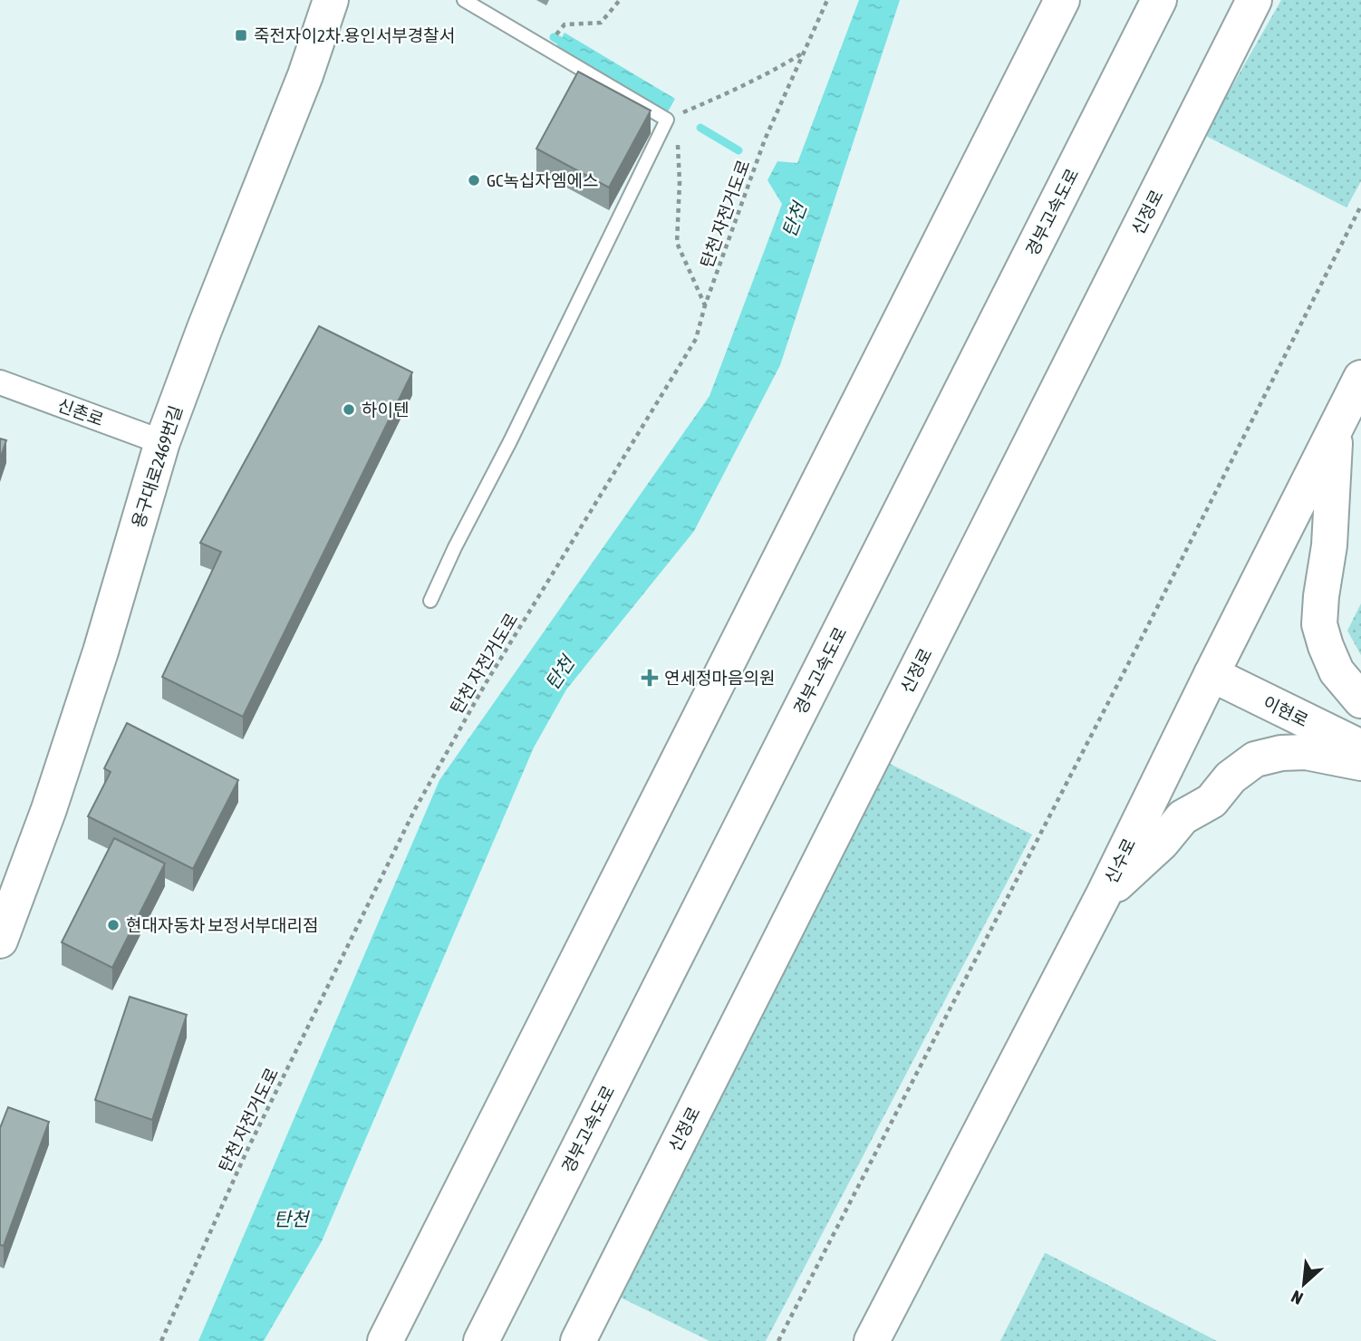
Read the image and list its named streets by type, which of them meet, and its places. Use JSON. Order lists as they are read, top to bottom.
{
  "streets": {
    "main road": [
      "경부고속도로",
      "신정로",
      "용구대로2469번길",
      "이현로",
      "신수로"
    ],
    "street": ["신촌로"],
    "path": ["탄천 자전거도로"]
  },
  "crossings": [
    ["신촌로", "용구대로2469번길"],
    ["이현로", "신수로"]
  ],
  "water": ["탄천"],
  "places": {
    "transit": ["죽전자이2차.용인서부경찰서"],
    "other": ["GC녹십자엠에스", "하이텐", "현대자동차 보정서부대리점"],
    "health": ["연세정마음의원"]
  },
  "north": "bottom left"
}
